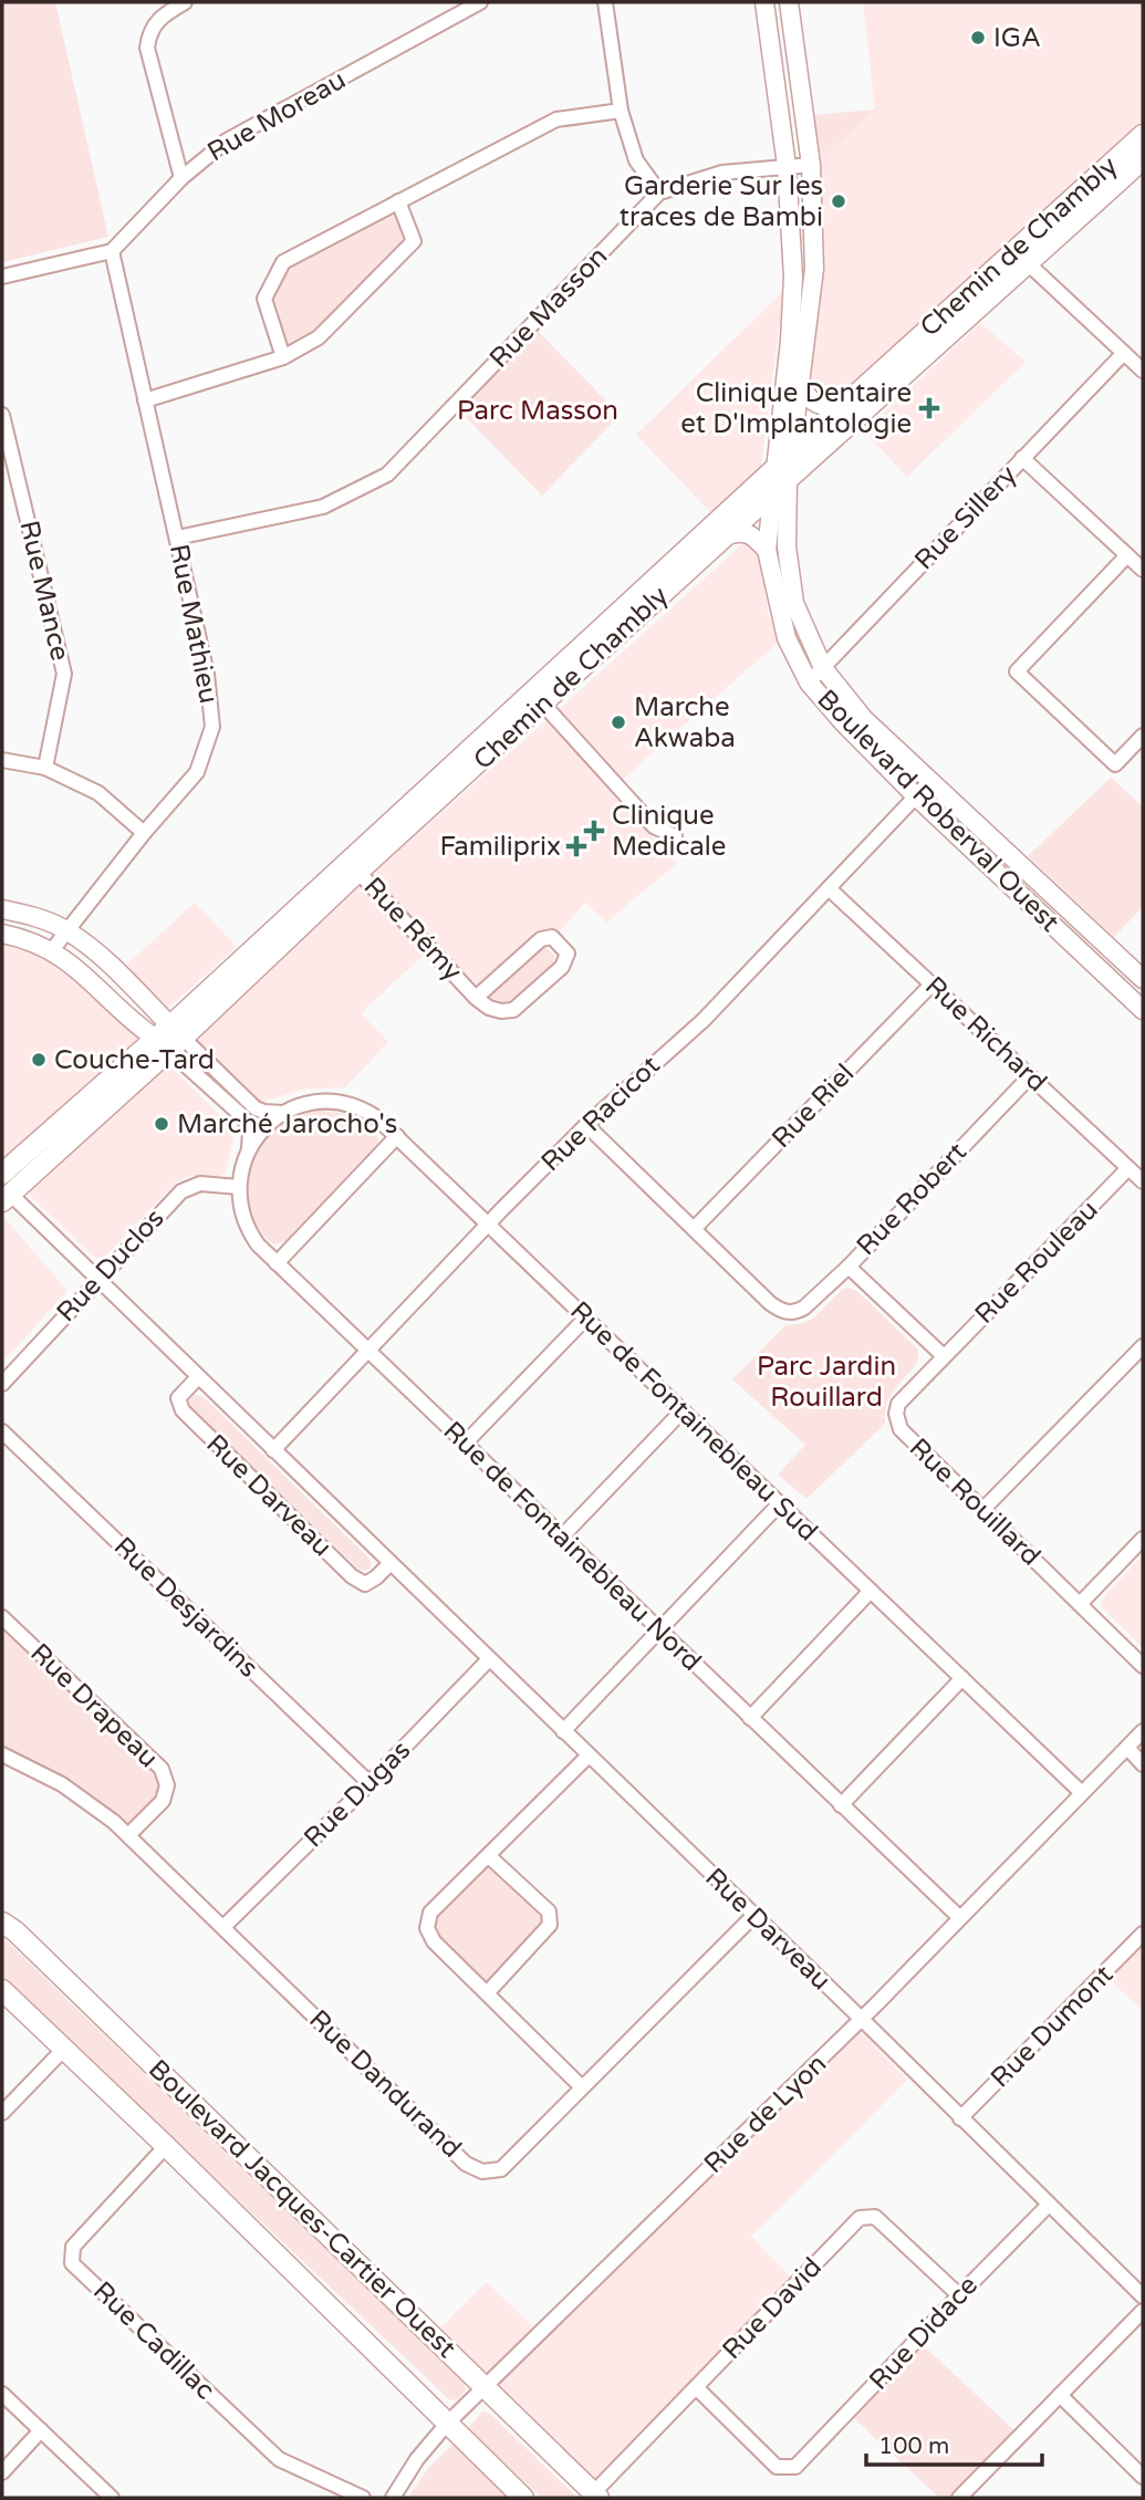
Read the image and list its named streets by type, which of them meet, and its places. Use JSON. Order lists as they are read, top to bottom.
{
  "streets": {
    "main road": ["Chemin de Chambly", "Boulevard Jacques-Cartier Ouest"],
    "street": [
      "Rue Moreau",
      "Rue Masson",
      "Rue Sillery",
      "Rue Mance",
      "Rue Mathieu",
      "Boulevard Roberval Ouest",
      "Rue Rémy",
      "Rue Richard",
      "Rue Riel",
      "Rue Racicot",
      "Rue Robert",
      "Rue Rouleau",
      "Rue Duclos",
      "Rue de Fontainebleau Sud",
      "Rue Darveau",
      "Rue Rouillard",
      "Rue de Fontainebleau Nord",
      "Rue Desjardins",
      "Rue Drapeau",
      "Rue Dugas",
      "Rue Dumont",
      "Rue Dandurand",
      "Rue de Lyon",
      "Rue David",
      "Rue Didace",
      "Rue Cadillac"
    ]
  },
  "crossings": [
    ["Rue Moreau", "Rue Mathieu"],
    ["Chemin de Chambly", "Boulevard Roberval Ouest"],
    ["Chemin de Chambly", "Rue Rémy"],
    ["Chemin de Chambly", "Rue Darveau"],
    ["Rue Masson", "Rue Mathieu"],
    ["Rue Masson", "Boulevard Roberval Ouest"],
    ["Rue Sillery", "Boulevard Roberval Ouest"],
    ["Boulevard Roberval Ouest", "Rue Racicot"],
    ["Rue Richard", "Rue Riel"],
    ["Rue Richard", "Rue Racicot"],
    ["Rue Richard", "Rue Robert"],
    ["Rue Richard", "Rue Rouleau"],
    ["Rue Riel", "Rue Robert"],
    ["Rue Racicot", "Rue de Fontainebleau Sud"],
    ["Rue Racicot", "Rue Darveau"],
    ["Rue Racicot", "Rue de Fontainebleau Nord"],
    ["Rue Rouleau", "Rue Rouillard"],
    ["Rue Duclos", "Rue Darveau"],
    ["Rue Duclos", "Rue de Fontainebleau Nord"],
    ["Rue de Fontainebleau Sud", "Rue de Lyon"],
    ["Rue Darveau", "Rue Dugas"],
    ["Rue Darveau", "Rue Dumont"],
    ["Rue Darveau", "Rue Dandurand"],
    ["Rue Darveau", "Rue de Lyon"],
    ["Rue Darveau", "Rue Didace"],
    ["Rue de Fontainebleau Nord", "Rue de Lyon"],
    ["Rue Desjardins", "Rue Dugas"],
    ["Rue Drapeau", "Rue Dandurand"],
    ["Rue Dugas", "Rue Dandurand"],
    ["Rue de Lyon", "Boulevard Jacques-Cartier Ouest"],
    ["Boulevard Jacques-Cartier Ouest", "Rue David"],
    ["Boulevard Jacques-Cartier Ouest", "Rue Cadillac"],
    ["Rue David", "Rue Didace"]
  ],
  "parks": ["Parc Masson", "Parc Jardin Rouillard"],
  "places": {
    "other": [
      "IGA",
      "Garderie Sur les traces de Bambi",
      "Marche Akwaba",
      "Couche-Tard",
      "Marché Jarocho's"
    ],
    "health": ["Clinique Dentaire et D'Implantologie", "Clinique Medicale", "Familiprix"]
  },
  "scale_bar": "100 m"
}
